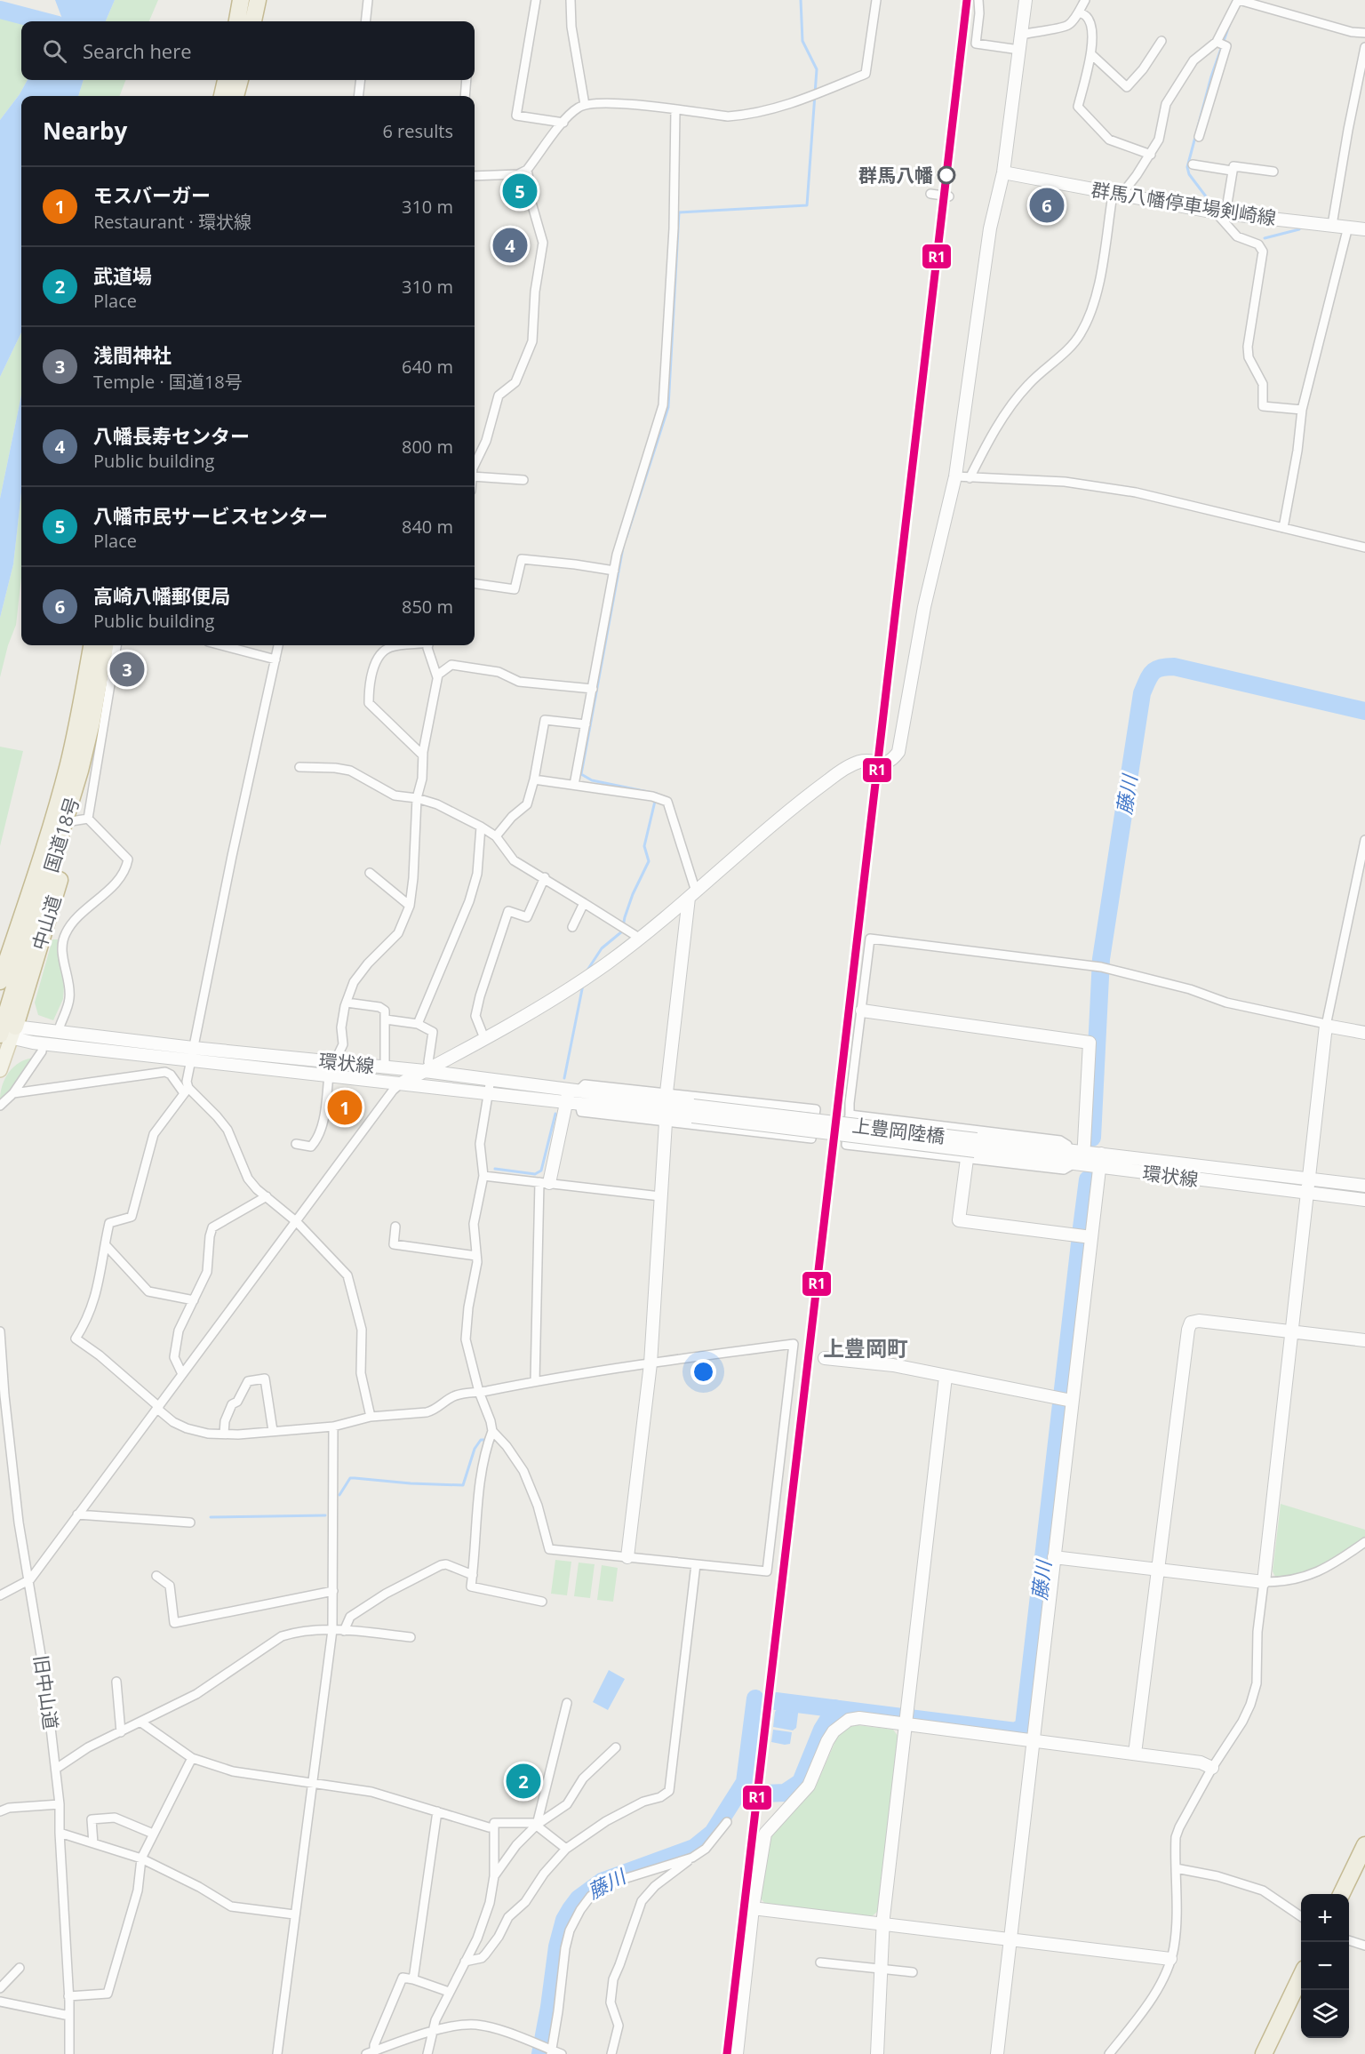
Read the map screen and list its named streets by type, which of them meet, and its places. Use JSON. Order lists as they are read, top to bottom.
{
  "streets": {
    "highway": ["国道18号", "中山道"],
    "street": [
      "群馬八幡停車場剣崎線",
      "環状線",
      "上豊岡陸橋",
      "旧中山道"
    ]
  },
  "crossings": [
    ["国道18号", "中山道"],
    ["中山道", "環状線"],
    ["環状線", "上豊岡陸橋"]
  ],
  "districts": ["上豊岡町"],
  "water": ["藤川"],
  "places": ["群馬八幡"],
  "lines": ["transit line R1"],
  "page": {
    "search": "Search here",
    "heading": ["Nearby", "6 results"],
    "list": [
      {
        "mark": "1",
        "name": "モスバーガー",
        "note": "Restaurant · 環状線",
        "value": "310 m"
      },
      {
        "mark": "2",
        "name": "武道場",
        "note": "Place",
        "value": "310 m"
      },
      {
        "mark": "3",
        "name": "浅間神社",
        "note": "Temple · 国道18号",
        "value": "640 m"
      },
      {
        "mark": "4",
        "name": "八幡長寿センター",
        "note": "Public building",
        "value": "800 m"
      },
      {
        "mark": "5",
        "name": "八幡市民サービスセンター",
        "note": "Place",
        "value": "840 m"
      },
      {
        "mark": "6",
        "name": "高崎八幡郵便局",
        "note": "Public building",
        "value": "850 m"
      }
    ],
    "pins": [
      "5",
      "6",
      "4",
      "3",
      "1",
      "2"
    ],
    "map_buttons": ["+", "−"]
  }
}
